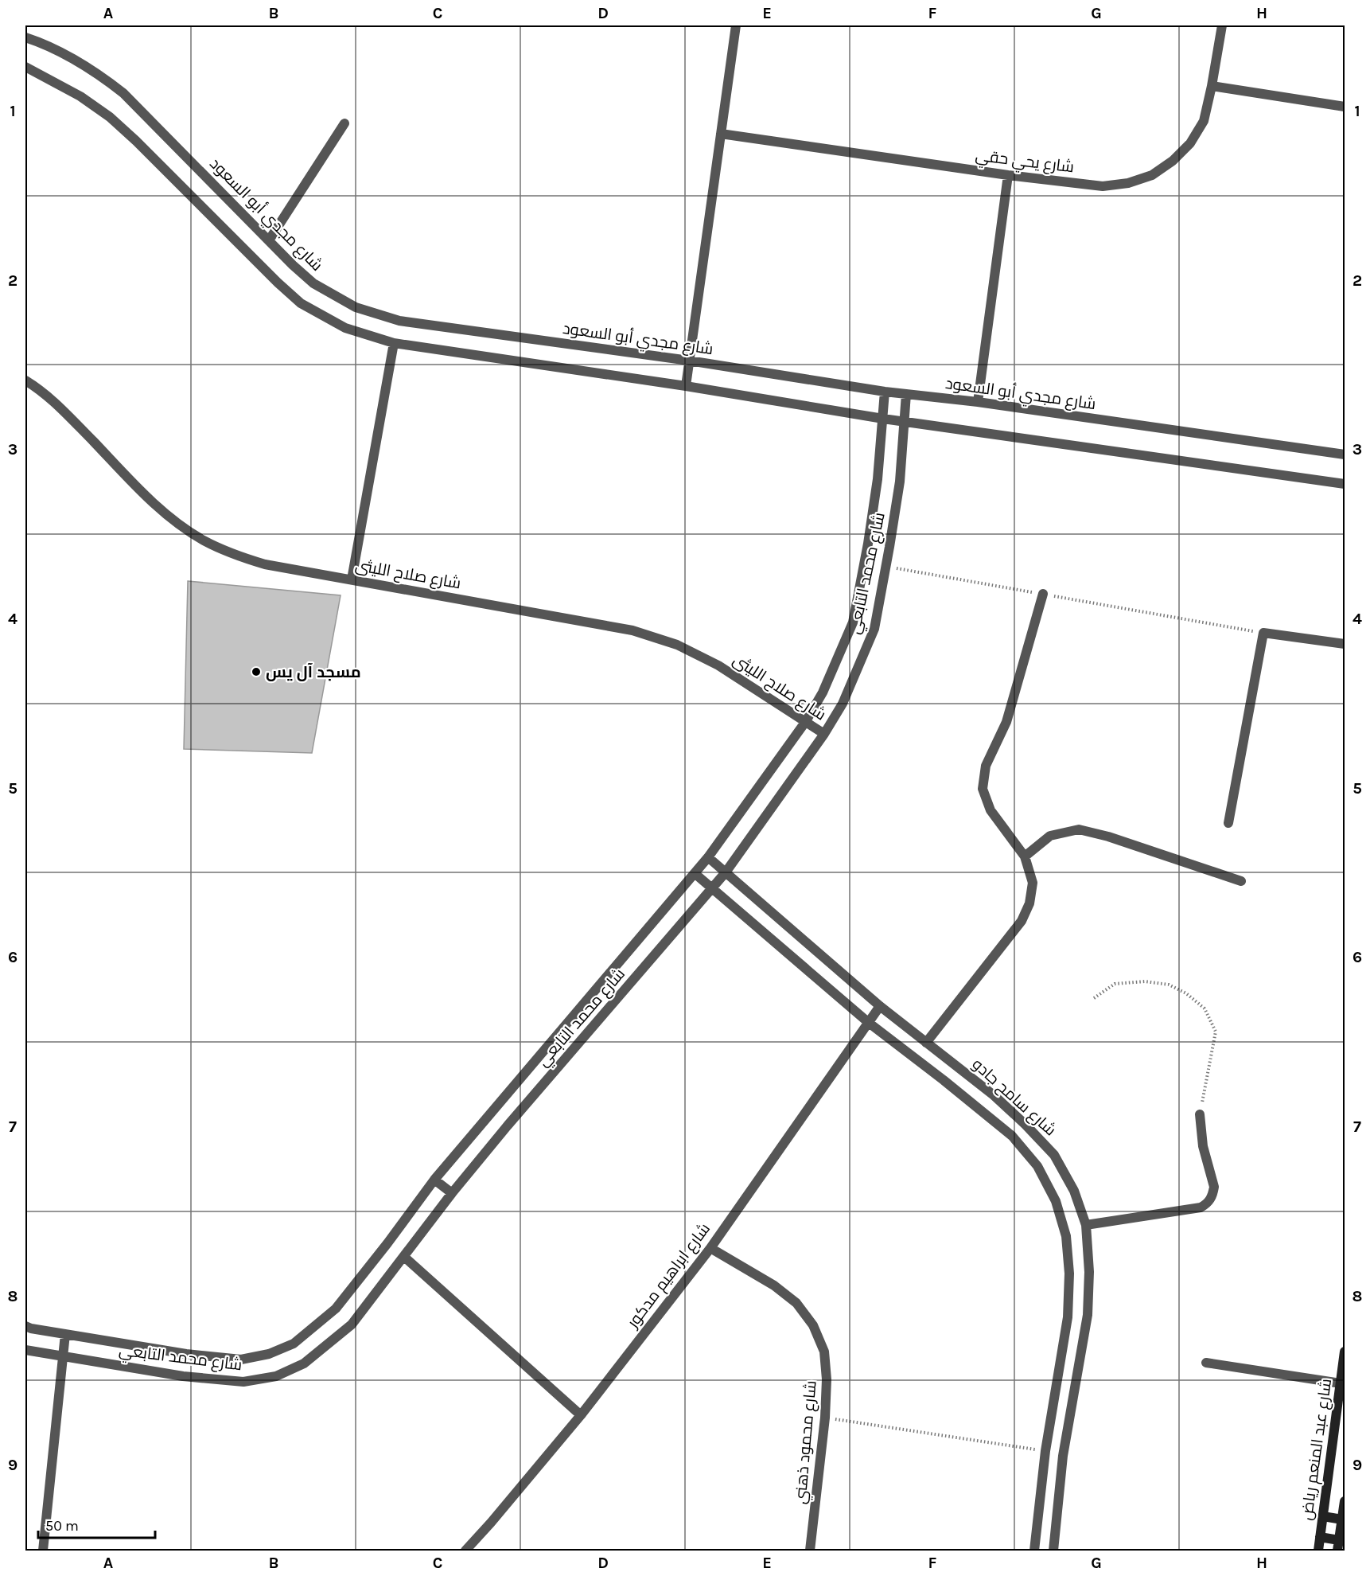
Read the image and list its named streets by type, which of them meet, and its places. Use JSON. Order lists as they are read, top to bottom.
{
  "streets": {
    "street": [
      "شارع يحي حقي",
      "شارع مجدي أبو السعود",
      "شارع محمد التابعي",
      "شارع صلاح الليثى",
      "شارع سامح جادو",
      "شارع ابراهيم مدكور",
      "شارع محمود ذهني",
      "شارع عبد المنعم رياض"
    ]
  },
  "crossings": [
    ["شارع مجدي أبو السعود", "شارع محمد التابعي"],
    ["شارع محمد التابعي", "شارع صلاح الليثى"],
    ["شارع محمد التابعي", "شارع سامح جادو"],
    ["شارع سامح جادو", "شارع ابراهيم مدكور"],
    ["شارع ابراهيم مدكور", "شارع محمود ذهني"]
  ],
  "places": ["مسجد آل يس"],
  "scale_bar": "50 m",
  "grid": {
    "columns": [
      "A",
      "B",
      "C",
      "D",
      "E",
      "F",
      "G",
      "H"
    ],
    "rows": [
      "1",
      "2",
      "3",
      "4",
      "5",
      "6",
      "7",
      "8",
      "9"
    ]
  }
}
